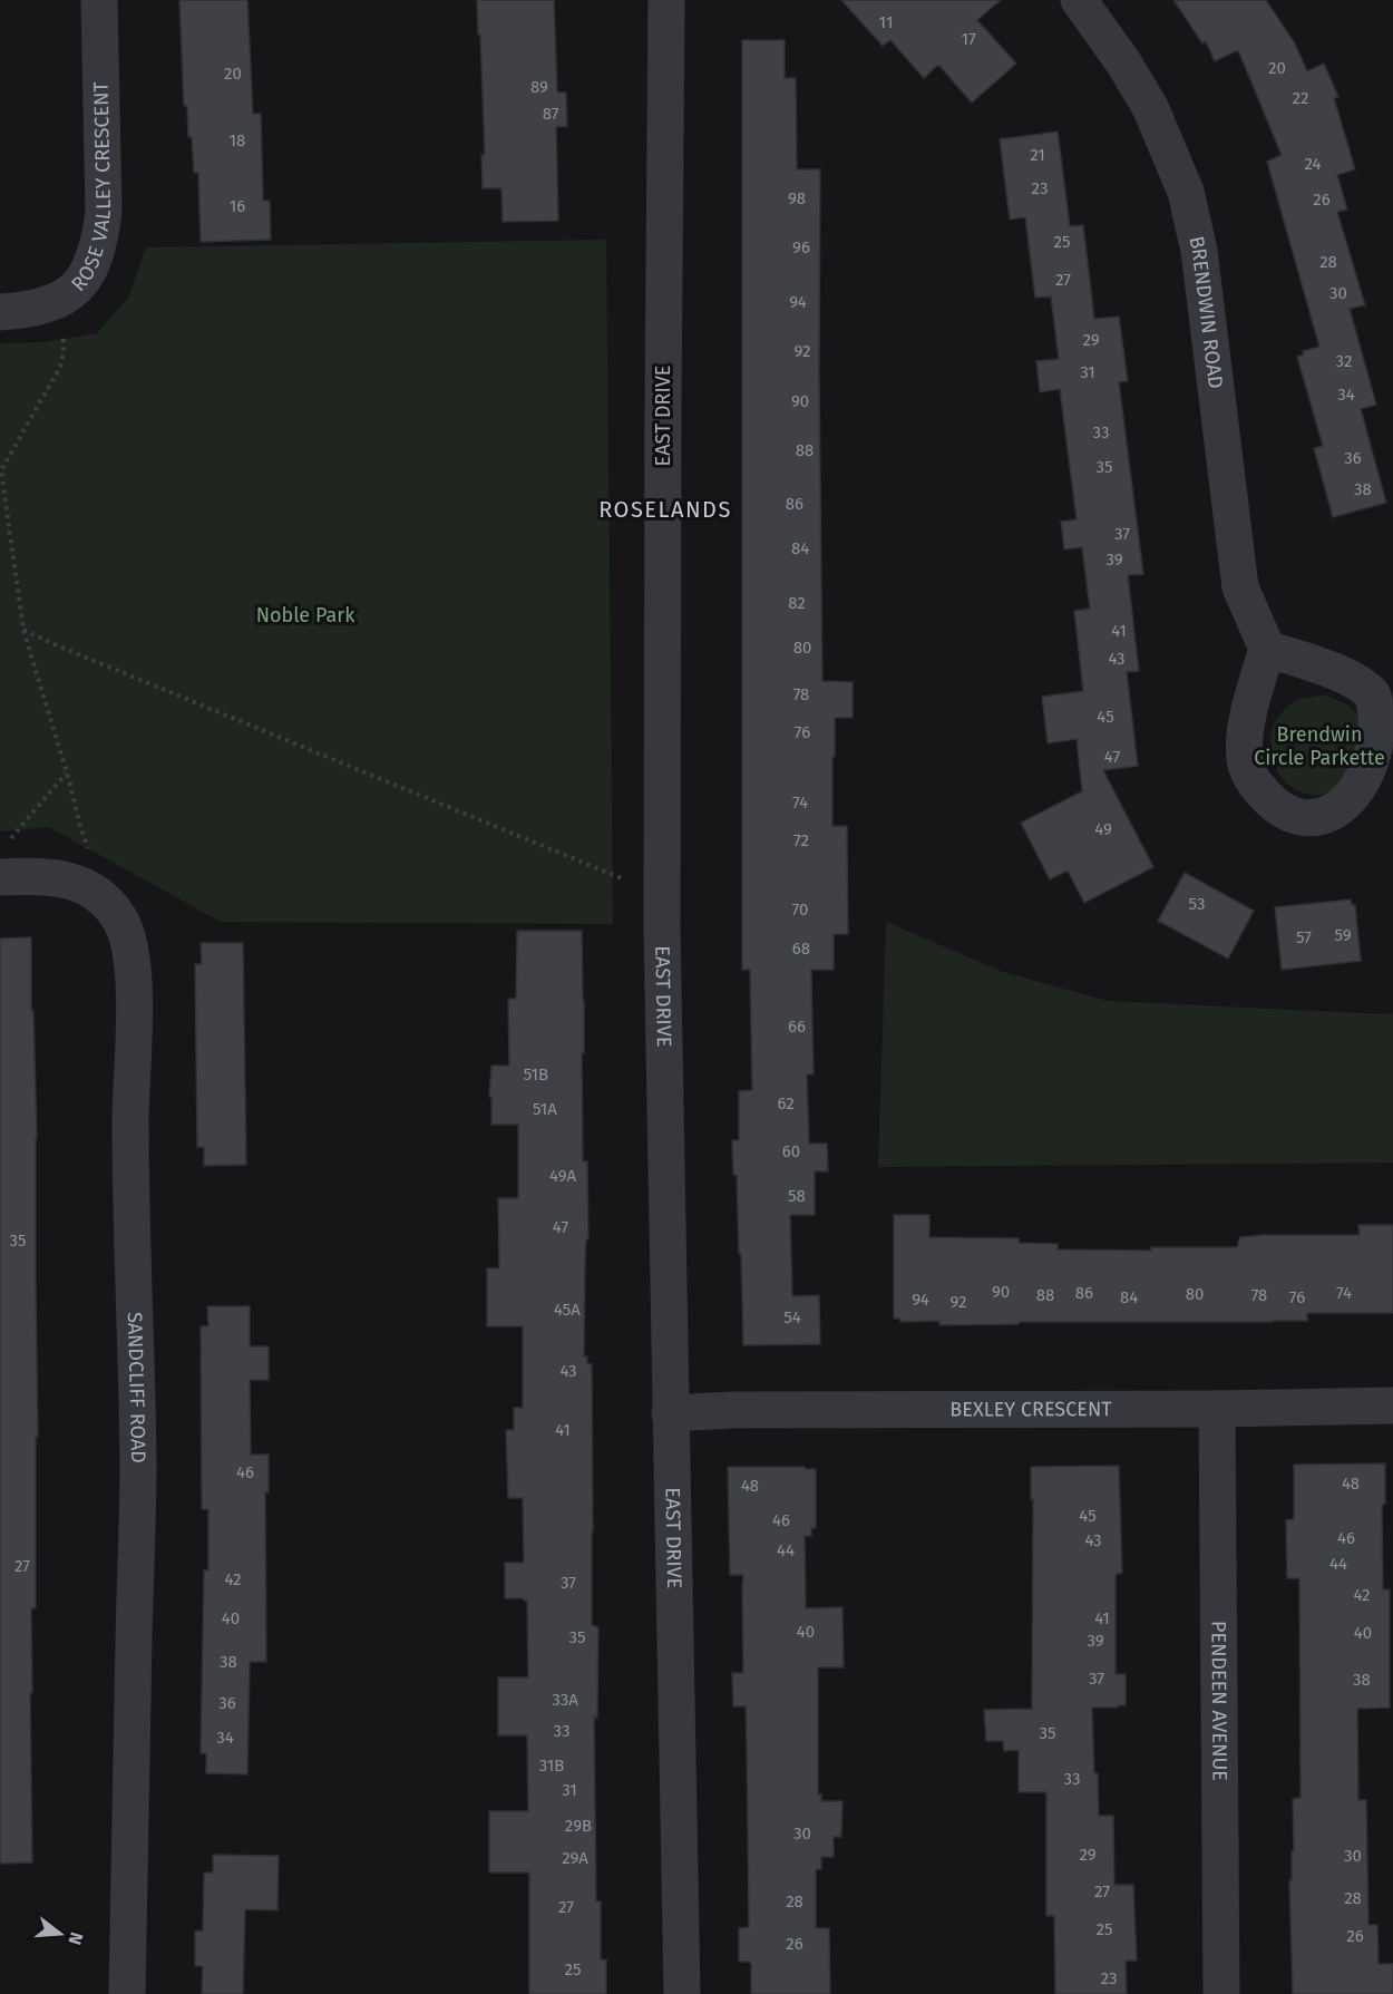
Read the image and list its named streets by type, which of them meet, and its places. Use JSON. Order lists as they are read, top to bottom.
{
  "streets": {
    "street": [
      "ROSE VALLEY CRESCENT",
      "BRENDWIN ROAD",
      "EAST DRIVE",
      "SANDCLIFF ROAD",
      "BEXLEY CRESCENT",
      "PENDEEN AVENUE"
    ]
  },
  "crossings": [
    ["EAST DRIVE", "BEXLEY CRESCENT"],
    ["BEXLEY CRESCENT", "PENDEEN AVENUE"]
  ],
  "districts": ["ROSELANDS"],
  "parks": ["Noble Park", "Brendwin Circle Parkette"],
  "house_numbers": [
    "11",
    "17",
    "20",
    "20",
    "89",
    "22",
    "87",
    "18",
    "21",
    "24",
    "23",
    "98",
    "26",
    "16",
    "25",
    "96",
    "28",
    "27",
    "30",
    "94",
    "29",
    "92",
    "32",
    "31",
    "34",
    "90",
    "33",
    "88",
    "36",
    "35",
    "38",
    "86",
    "37",
    "84",
    "39",
    "82",
    "41",
    "80",
    "43",
    "78",
    "45",
    "76",
    "47",
    "74",
    "49",
    "72",
    "53",
    "70",
    "59",
    "57",
    "68",
    "66",
    "51B",
    "62",
    "51A",
    "60",
    "49A",
    "58",
    "47",
    "35",
    "90",
    "86",
    "74",
    "80",
    "88",
    "78",
    "84",
    "76",
    "94",
    "92",
    "45A",
    "54",
    "43",
    "41",
    "46",
    "48",
    "48",
    "45",
    "46",
    "46",
    "43",
    "44",
    "44",
    "27",
    "42",
    "37",
    "42",
    "40",
    "41",
    "40",
    "40",
    "35",
    "39",
    "38",
    "37",
    "38",
    "33A",
    "36",
    "33",
    "35",
    "34",
    "31B",
    "33",
    "31",
    "29B",
    "30",
    "29",
    "30",
    "29A",
    "27",
    "28",
    "28",
    "27",
    "25",
    "26",
    "26",
    "25",
    "23"
  ],
  "north": "right"
}
